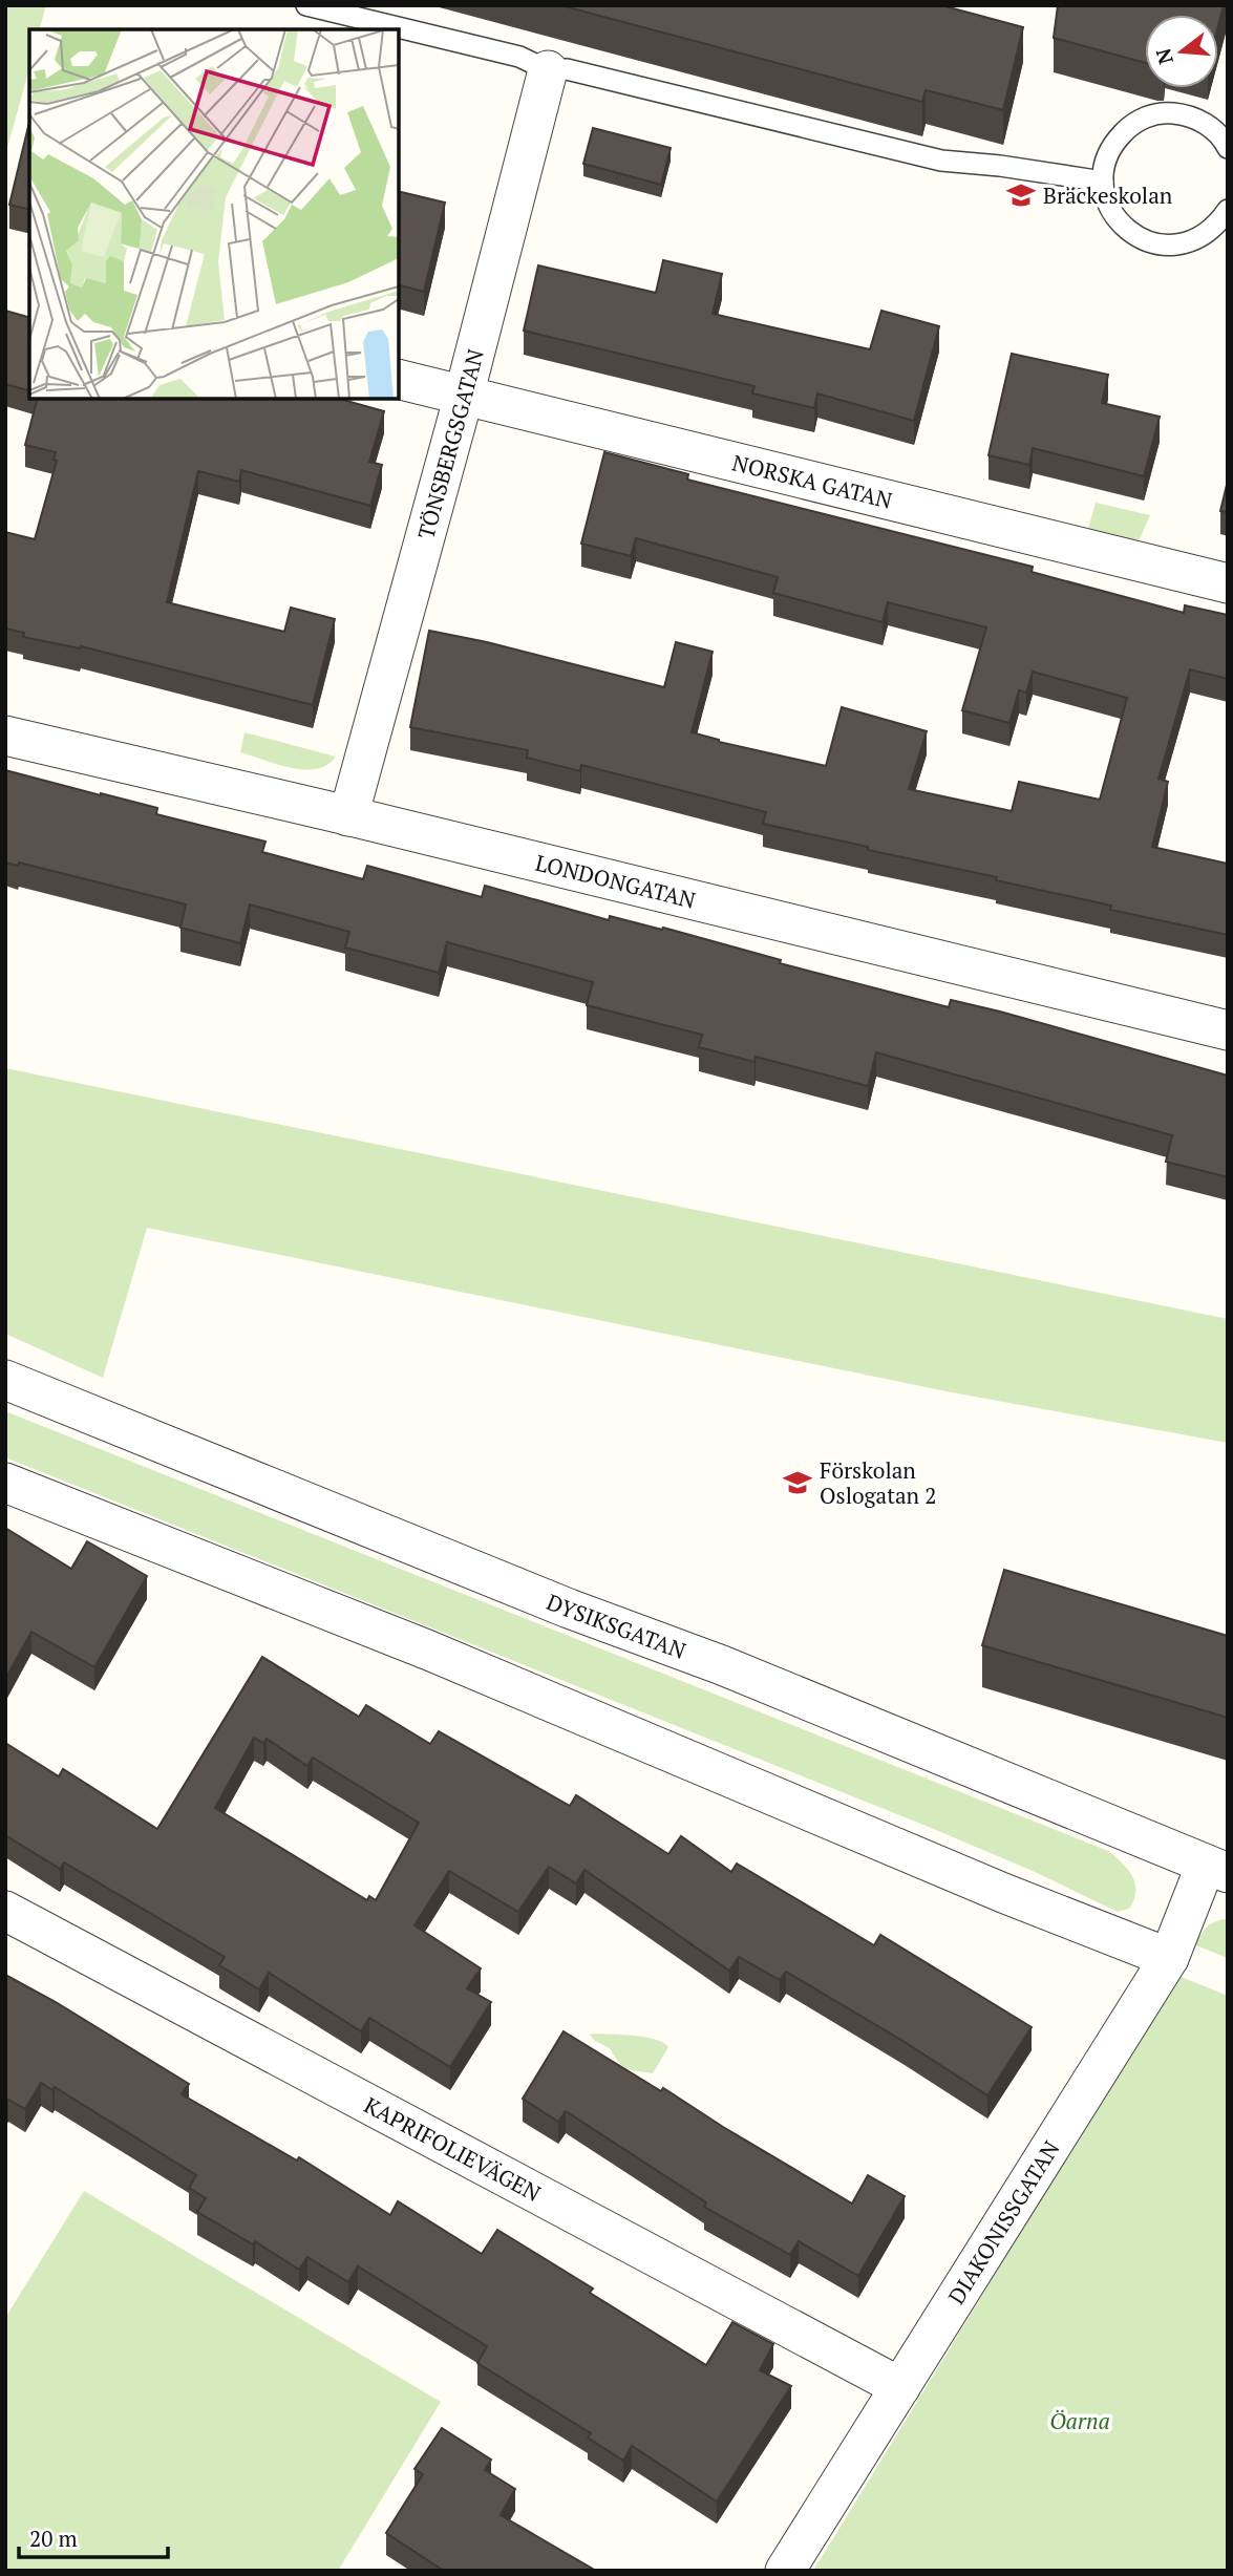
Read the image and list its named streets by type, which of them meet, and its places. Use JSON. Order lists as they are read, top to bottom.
{
  "streets": {
    "street": [
      "TÖNSBERGSGATAN",
      "NORSKA GATAN",
      "LONDONGATAN",
      "DYSIKSGATAN",
      "KAPRIFOLIEVÄGEN",
      "DIAKONISSGATAN"
    ]
  },
  "crossings": [
    ["TÖNSBERGSGATAN", "NORSKA GATAN"],
    ["TÖNSBERGSGATAN", "LONDONGATAN"],
    ["DYSIKSGATAN", "DIAKONISSGATAN"],
    ["KAPRIFOLIEVÄGEN", "DIAKONISSGATAN"]
  ],
  "parks": ["Öarna"],
  "places": {
    "school or university": ["Bräckeskolan", "Förskolan Oslogatan 2"]
  },
  "scale_bar": "20 m",
  "north": "left"
}
